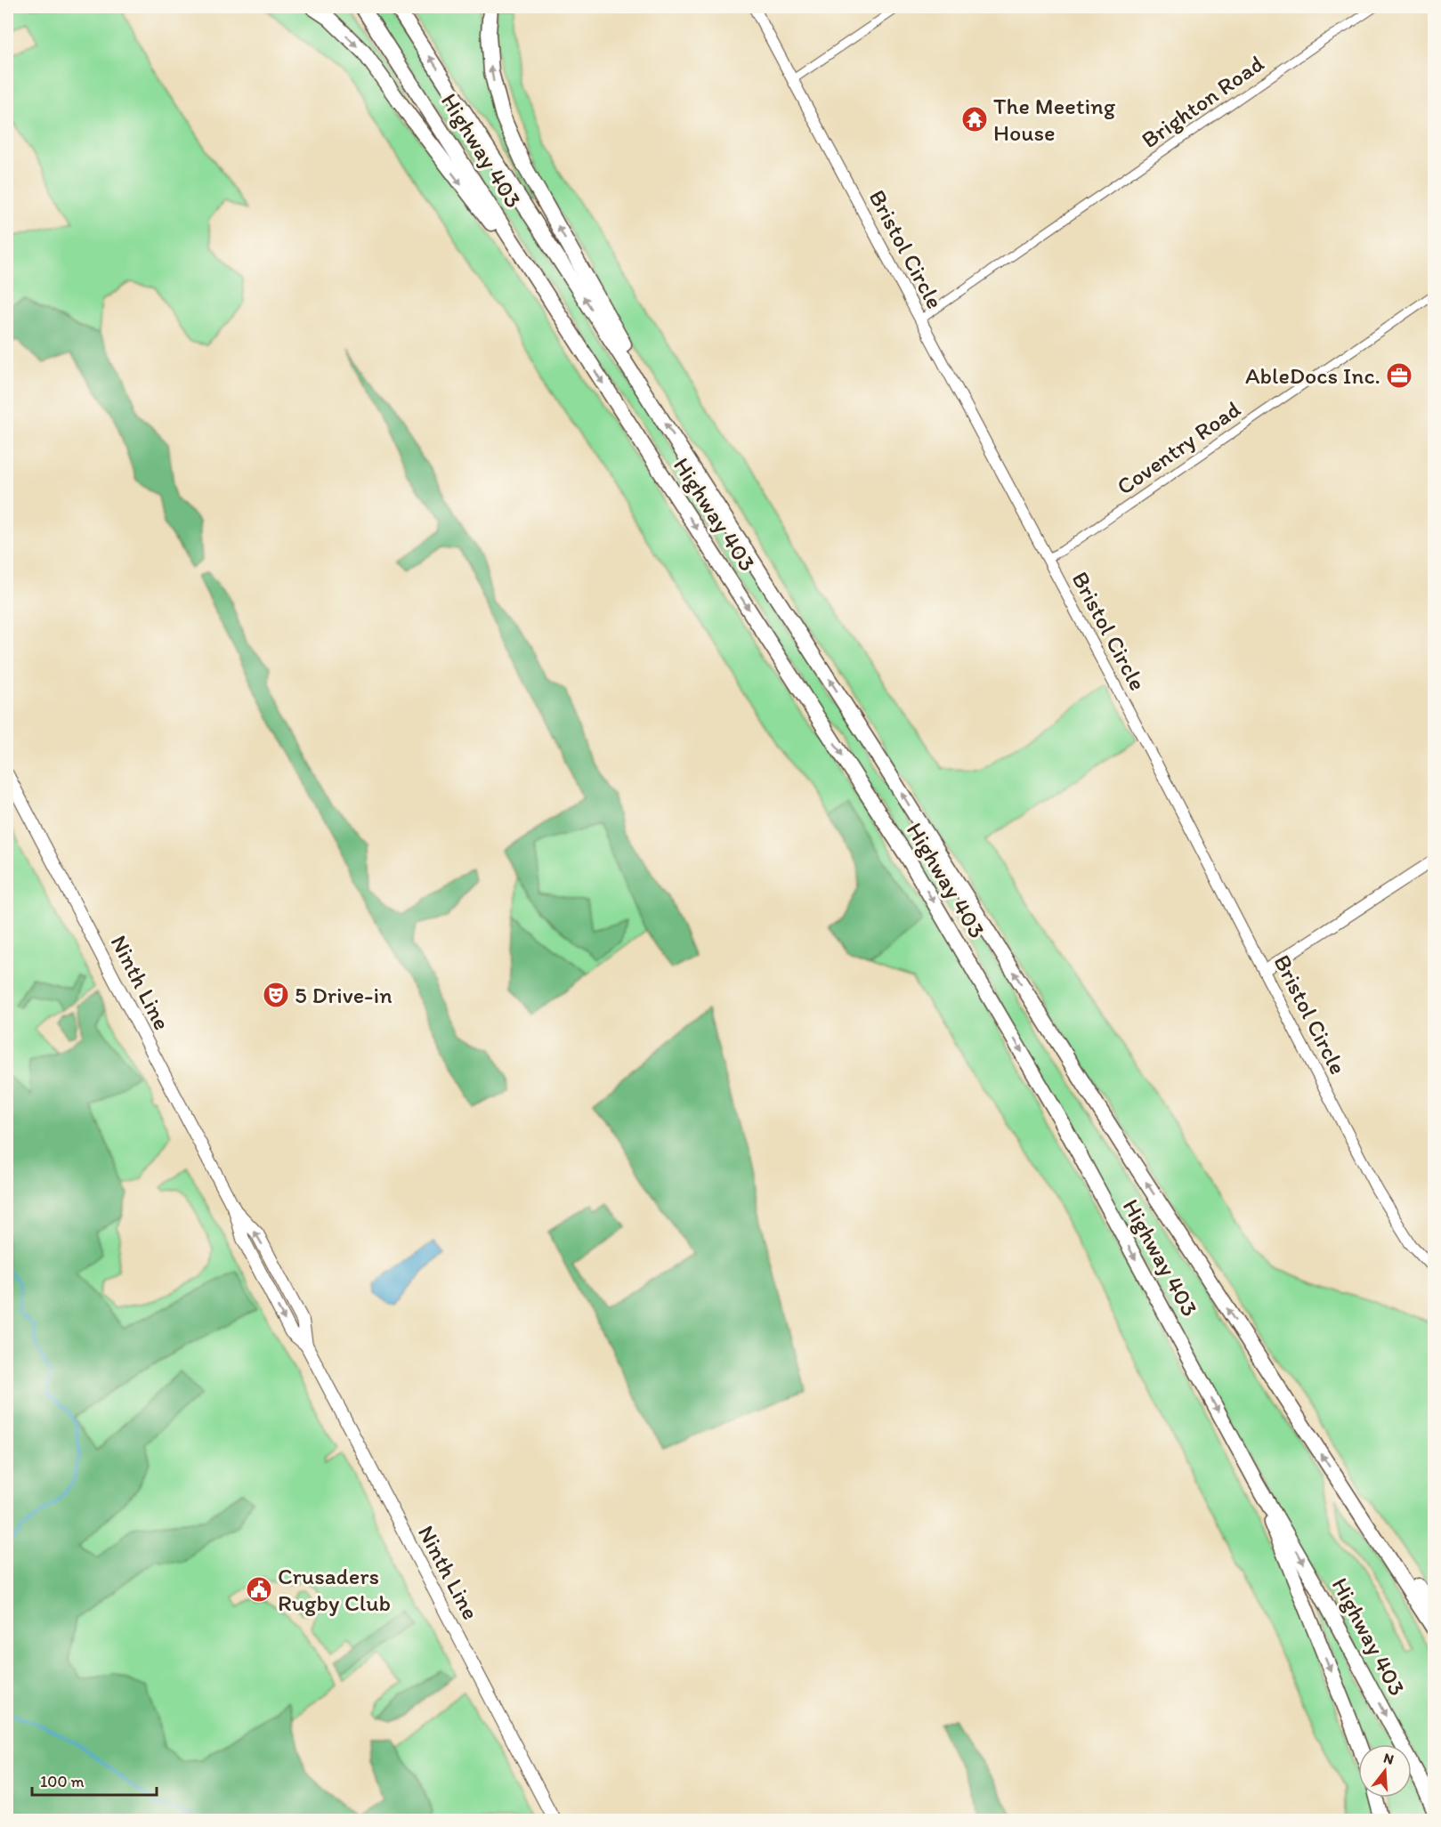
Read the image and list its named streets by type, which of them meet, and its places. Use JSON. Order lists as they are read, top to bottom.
{
  "streets": {
    "highway": ["Highway 403"],
    "main road": ["Ninth Line"],
    "street": ["Brighton Road", "Bristol Circle", "Coventry Road"]
  },
  "crossings": [
    ["Brighton Road", "Bristol Circle"],
    ["Bristol Circle", "Coventry Road"]
  ],
  "places": {
    "temple": ["The Meeting House"],
    "office": ["AbleDocs Inc."],
    "theatre": ["5 Drive-in"],
    "public building": ["Crusaders Rugby Club"]
  },
  "scale_bar": "100 m",
  "north": "top"
}
